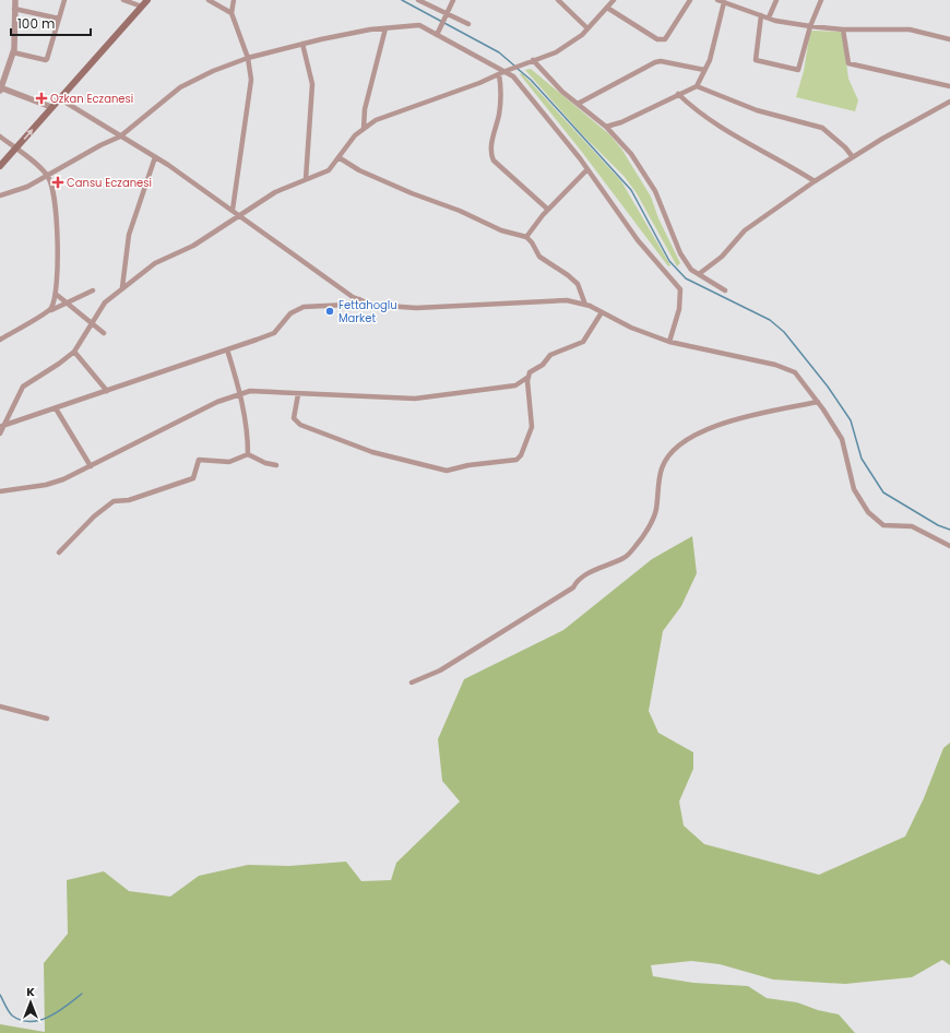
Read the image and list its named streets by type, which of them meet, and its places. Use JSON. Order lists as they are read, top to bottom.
{
  "places": {
    "health": ["Ozkan Eczanesi", "Cansu Eczanesi"],
    "other": ["Fettahoglu Market"]
  },
  "scale_bar": "100 m",
  "north": "top"
}
